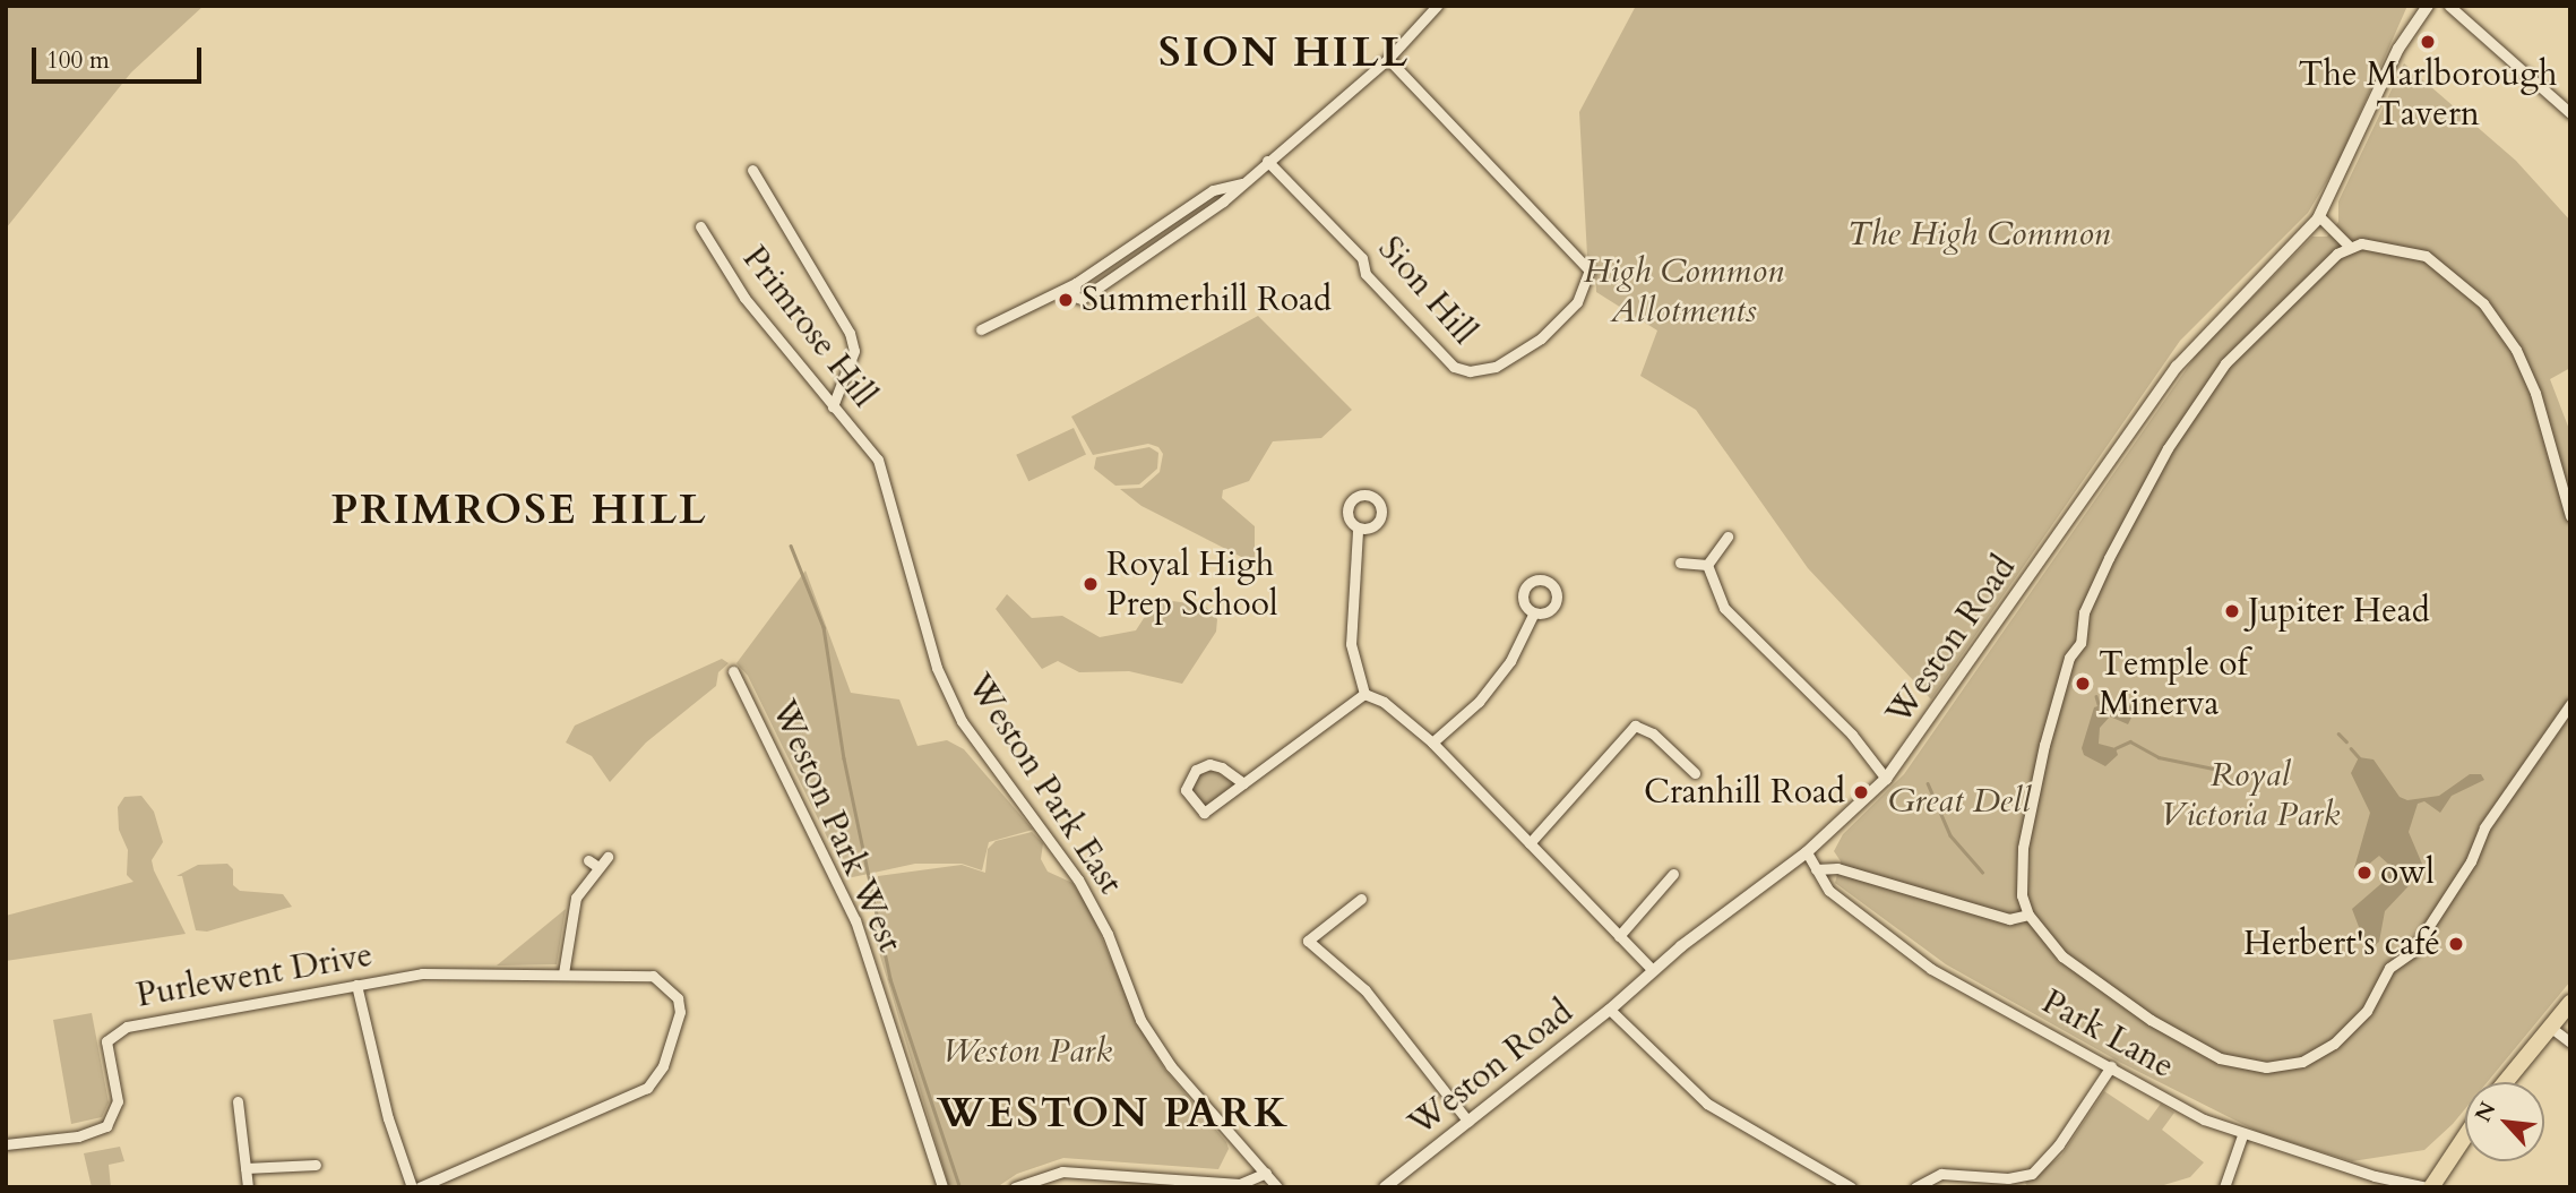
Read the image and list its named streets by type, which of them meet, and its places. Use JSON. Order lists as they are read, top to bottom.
{
  "streets": {
    "street": [
      "Sion Hill",
      "Primrose Hill",
      "Weston Road",
      "Weston Park East",
      "Weston Park West",
      "Purlewent Drive",
      "Park Lane"
    ]
  },
  "crossings": [
    ["Primrose Hill", "Weston Park East"],
    ["Weston Road", "Park Lane"]
  ],
  "districts": ["SION HILL", "PRIMROSE HILL", "WESTON PARK"],
  "parks": [
    "The High Common",
    "High Common Allotments",
    "Royal Victoria Park",
    "Great Dell",
    "Weston Park"
  ],
  "places": [
    "The Marlborough Tavern",
    "Summerhill Road",
    "Royal High Prep School",
    "Jupiter Head",
    "Temple of Minerva",
    "Cranhill Road",
    "owl",
    "Herbert's café"
  ],
  "scale_bar": "100 m",
  "north": "top left"
}
